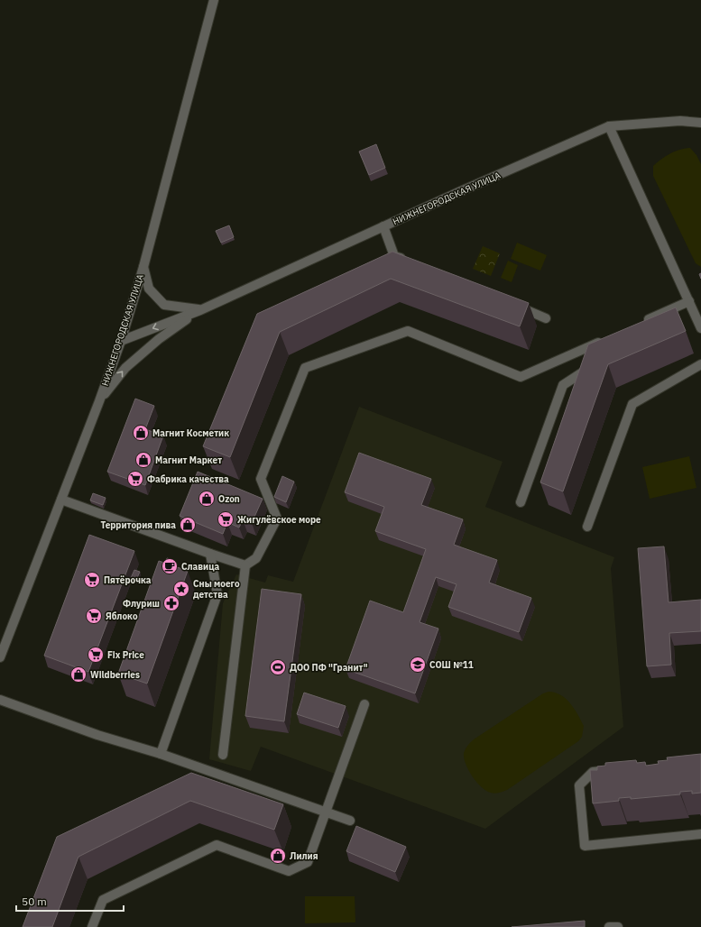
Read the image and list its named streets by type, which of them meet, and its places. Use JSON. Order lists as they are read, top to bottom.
{
  "streets": {
    "street": ["НИЖНЕГОРОДСКАЯ УЛИЦА"]
  },
  "places": {
    "shop": [
      "Магнит Косметик",
      "Магнит Маркет",
      "Ozon",
      "Территория пива",
      "Wildberries",
      "Лилия"
    ],
    "supermarket": [
      "Фабрика качества",
      "Жигулёвское море",
      "Пятёрочка",
      "Яблоко",
      "Fix Price"
    ],
    "cafe": ["Славица"],
    "place": ["Сны моего детства"],
    "pharmacy": ["Флуриш"],
    "school or university": ["СОШ №11"],
    "sports": ["ДОО ПФ \"Гранит\""]
  },
  "scale_bar": "50 m"
}
